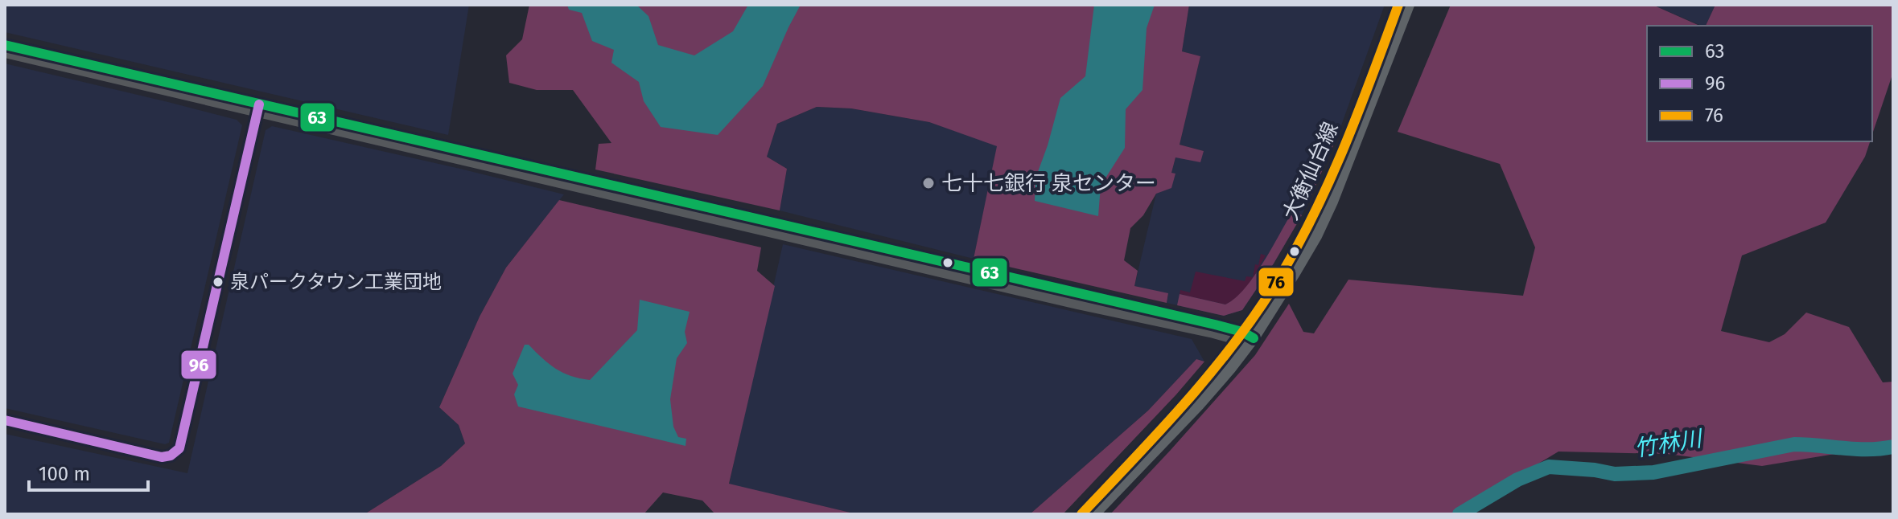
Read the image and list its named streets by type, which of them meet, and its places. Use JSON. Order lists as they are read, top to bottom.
{
  "streets": {
    "main road": ["大衡仙台線"]
  },
  "water": ["竹林川"],
  "places": ["七十七銀行 泉センター", "泉パークタウン工業団地"],
  "lines": ["transit line 76", "transit line 63", "transit line 96"],
  "legend": ["63", "96", "76"],
  "scale_bar": "100 m"
}
